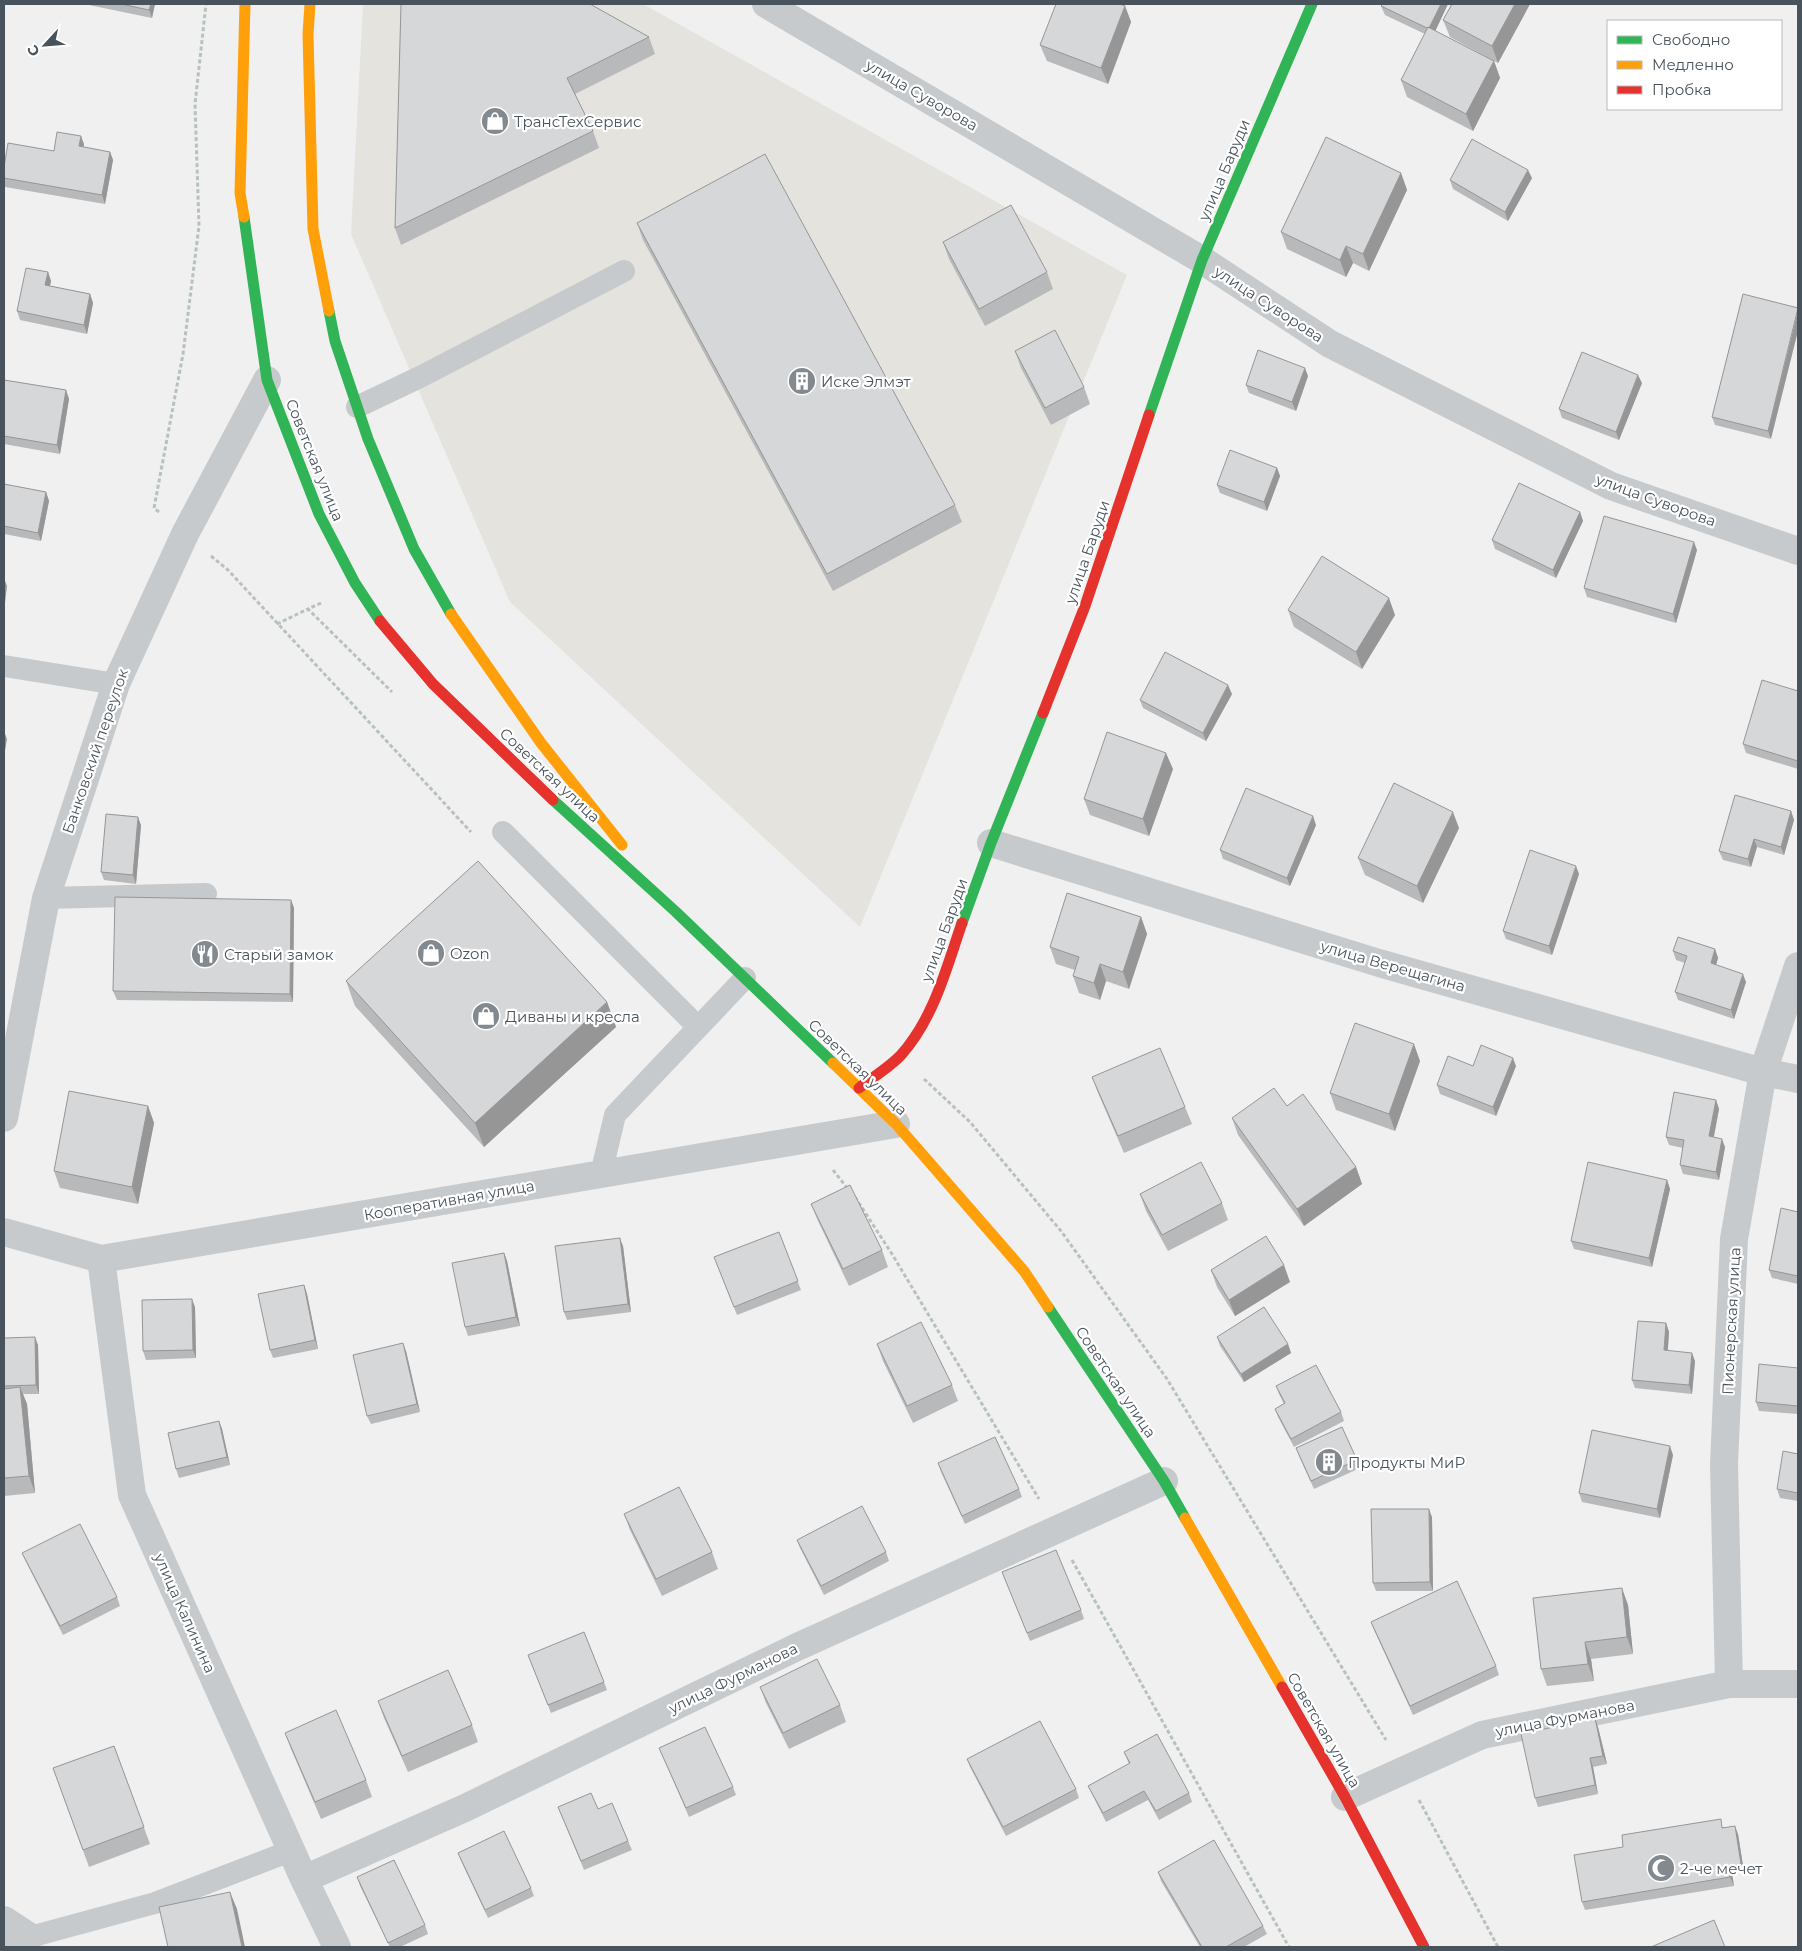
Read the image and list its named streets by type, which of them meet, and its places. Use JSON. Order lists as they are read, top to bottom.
{
  "streets": {
    "main road": ["улица Баруди", "Советская улица"],
    "street": [
      "улица Суворова",
      "Банковский переулок",
      "улица Верещагина",
      "Кооперативная улица",
      "Пионерская улица",
      "улица Калинина",
      "улица Фурманова"
    ]
  },
  "crossings": [
    ["улица Суворова", "улица Баруди"],
    ["улица Баруди", "Советская улица"],
    ["улица Баруди", "улица Верещагина"],
    ["Советская улица", "Банковский переулок"],
    ["Советская улица", "Кооперативная улица"],
    ["Советская улица", "улица Фурманова"],
    ["улица Верещагина", "Пионерская улица"],
    ["Кооперативная улица", "улица Калинина"],
    ["Пионерская улица", "улица Фурманова"],
    ["улица Калинина", "улица Фурманова"]
  ],
  "places": {
    "shop": ["ТрансТехСервис", "Ozon", "Диваны и кресла"],
    "building": ["Иске Элмэт", "Продукты МиР"],
    "restaurant": ["Старый замок"],
    "mosque": ["2-че мечет"]
  },
  "legend": ["Свободно", "Медленно", "Пробка"],
  "north": "bottom left"
}
